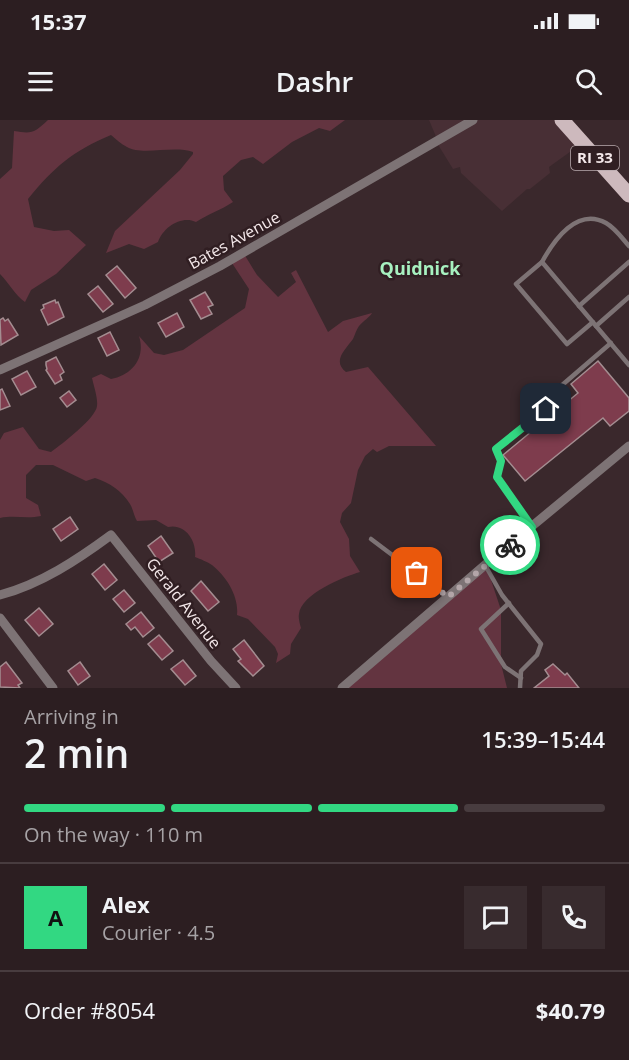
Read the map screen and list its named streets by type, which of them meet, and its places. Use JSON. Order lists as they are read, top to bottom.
{
  "streets": {
    "main road": ["RI 33"],
    "street": ["Bates Avenue", "Gerald Avenue"]
  },
  "districts": ["Quidnick"],
  "page": {
    "status": "15:37",
    "header": "Dashr",
    "heading": ["2 min", "Arriving in", "15:39–15:44"],
    "panel": [
      "Alex",
      "Courier · 4.5",
      "Order #8054",
      "$40.79"
    ],
    "bar": "On the way · 110 m",
    "round": "A"
  }
}
